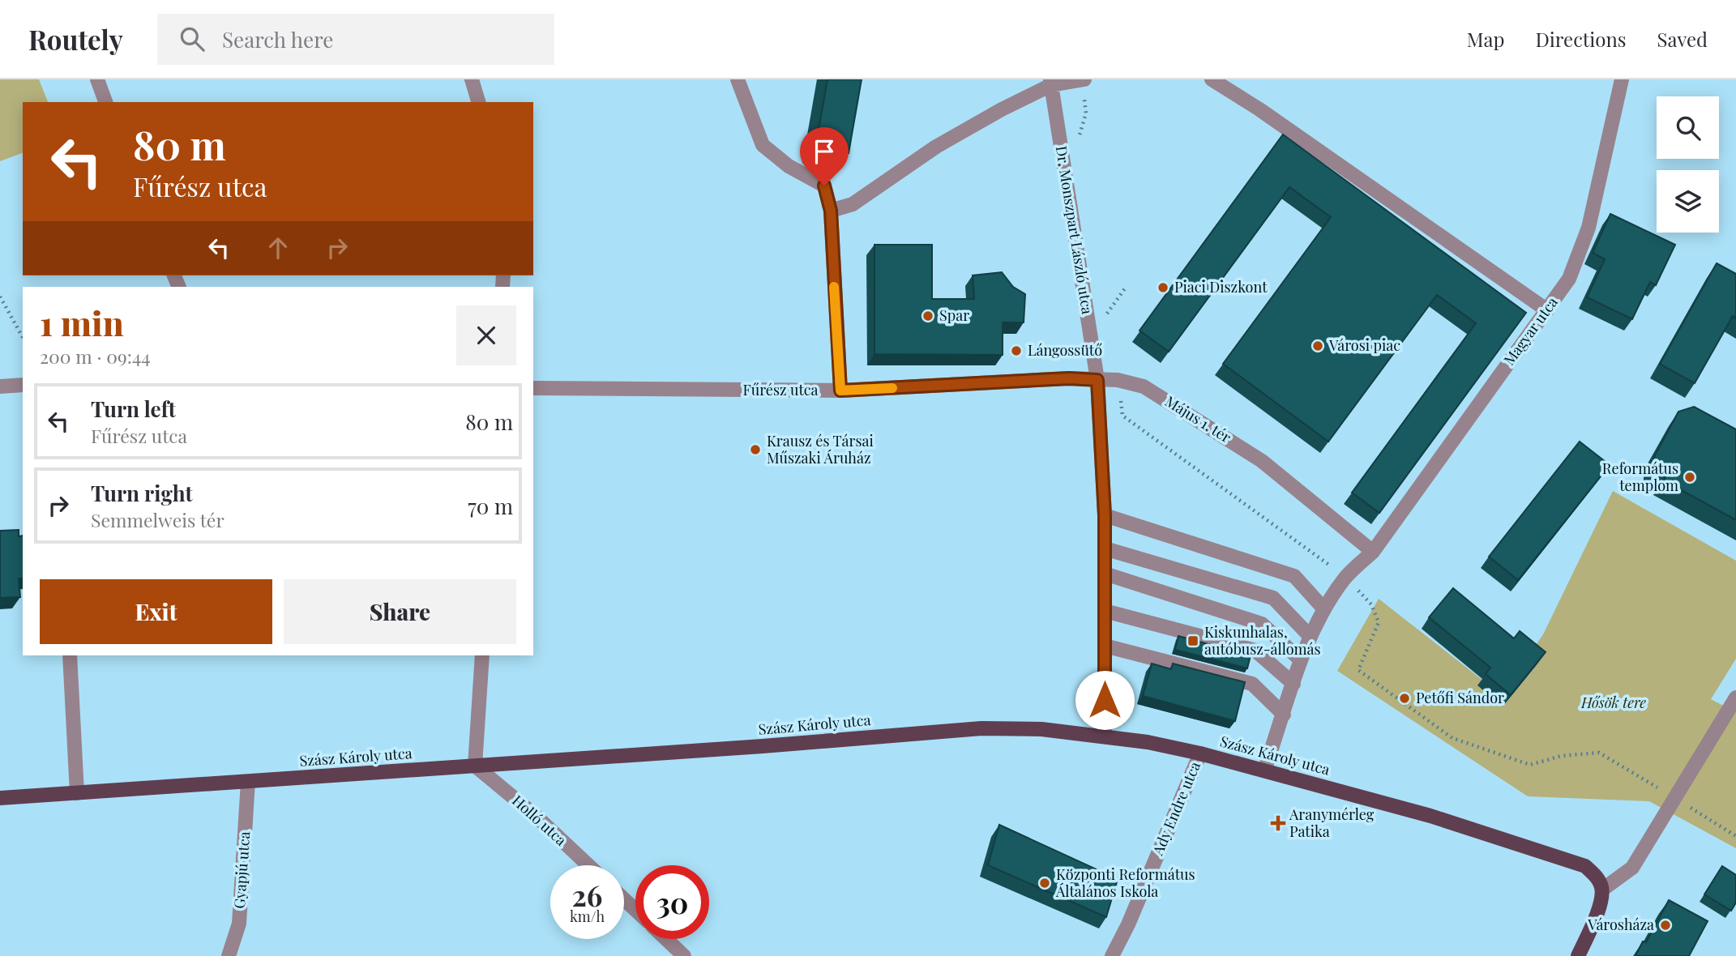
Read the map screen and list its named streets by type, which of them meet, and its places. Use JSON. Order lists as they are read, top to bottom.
{
  "streets": {
    "main road": ["Szász Károly utca"],
    "street": [
      "Dr. Monszpart László utca",
      "Magyar utca",
      "Fűrész utca",
      "Május 1. tér",
      "Ady Endre utca",
      "Holló utca",
      "Gyapjú utca"
    ]
  },
  "crossings": [
    ["Dr. Monszpart László utca", "Fűrész utca"],
    ["Dr. Monszpart László utca", "Május 1. tér"],
    ["Magyar utca", "Május 1. tér"],
    ["Fűrész utca", "Május 1. tér"],
    ["Szász Károly utca", "Ady Endre utca"],
    ["Szász Károly utca", "Holló utca"],
    ["Szász Károly utca", "Gyapjú utca"]
  ],
  "parks": ["Hősök tere"],
  "places": {
    "other": [
      "Piaci Diszkont",
      "Spar",
      "Városi piac",
      "Lángossütő",
      "Krausz és Társai Műszaki Áruház",
      "Református templom",
      "Petőfi Sándor",
      "Központi Református Általános Iskola",
      "Városháza"
    ],
    "transit": ["Kiskunhalas, autóbusz-állomás"],
    "health": ["Aranymérleg Patika"]
  },
  "page": {
    "header": "Routely",
    "search": "Search here",
    "nav": ["Map", "Directions", "Saved"],
    "turn": ["80 m", "Fűrész utca"],
    "heading": ["1 min", "200 m · 09:44"],
    "list": [
      {
        "name": "Turn left",
        "note": "Fűrész utca",
        "value": "80 m"
      },
      {
        "name": "Turn right",
        "note": "Semmelweis tér",
        "value": "70 m"
      }
    ],
    "buttons": ["Exit", "Share"],
    "speed": "26 km/h",
    "limit": "30"
  }
}
